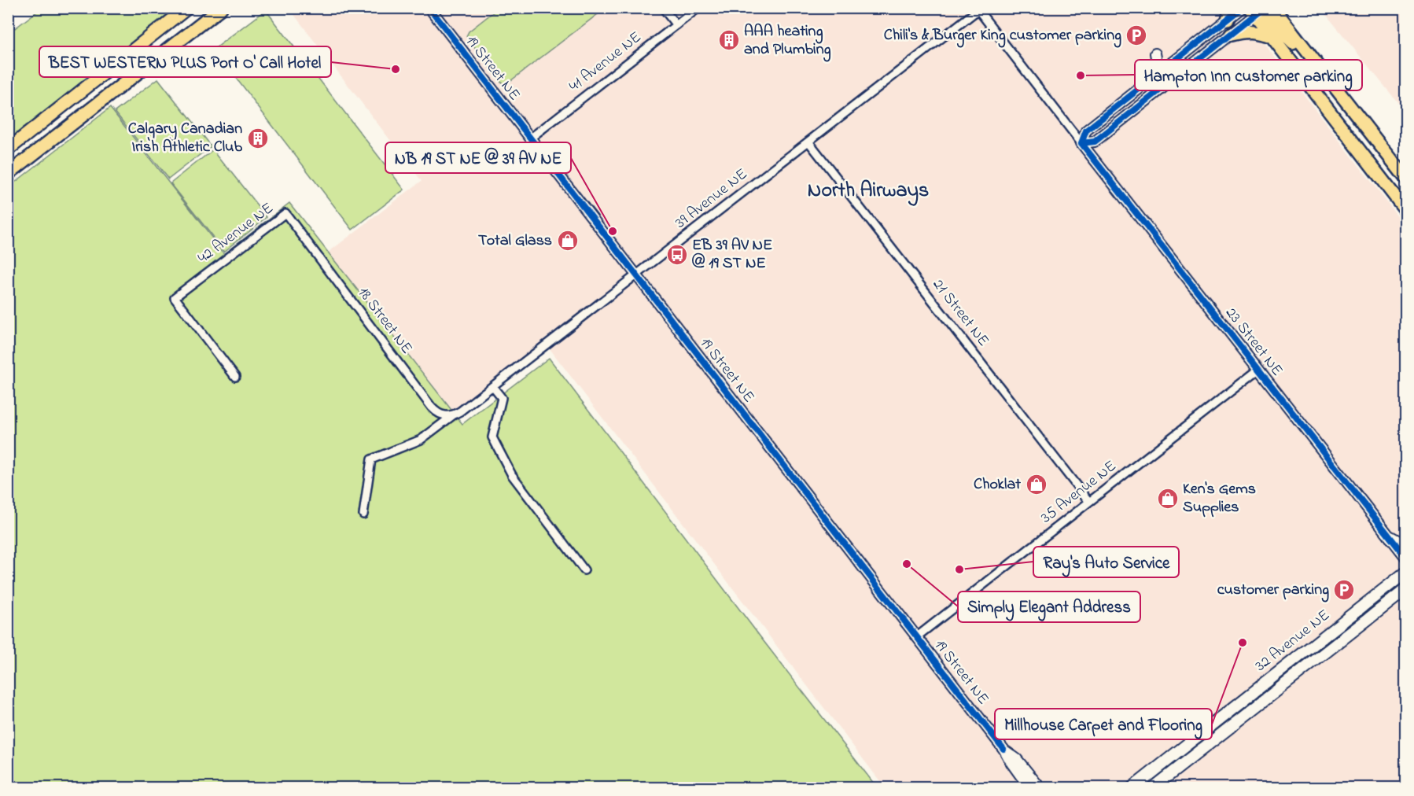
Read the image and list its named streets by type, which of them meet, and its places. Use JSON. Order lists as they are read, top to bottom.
{
  "streets": {
    "main road": ["32 Avenue NE"],
    "street": [
      "41 Avenue NE",
      "19 Street NE",
      "39 Avenue NE",
      "42 Avenue NE",
      "21 Street NE",
      "18 Street NE",
      "23 Street NE",
      "35 Avenue NE"
    ]
  },
  "crossings": [
    ["41 Avenue NE", "19 Street NE"],
    ["19 Street NE", "39 Avenue NE"],
    ["19 Street NE", "35 Avenue NE"],
    ["39 Avenue NE", "21 Street NE"],
    ["39 Avenue NE", "18 Street NE"],
    ["39 Avenue NE", "23 Street NE"],
    ["42 Avenue NE", "18 Street NE"],
    ["21 Street NE", "35 Avenue NE"],
    ["23 Street NE", "35 Avenue NE"]
  ],
  "districts": ["North Airways"],
  "places": {
    "parking": ["Chili's & Burger King customer parking", "customer parking"],
    "building": ["AAA heating and Plumbing", "Calgary Canadian Irish Athletic Club"],
    "other": [
      "BEST WESTERN PLUS Port O' Call Hotel",
      "Hampton Inn customer parking",
      "NB 19 ST NE @ 39 AV NE",
      "Simply Elegant Address",
      "Ray's Auto Service",
      "Millhouse Carpet and Flooring"
    ],
    "shop": ["Total Glass", "Choklat", "Ken's Gems Supplies"],
    "bus stop": ["EB 39 AV NE @ 19 ST NE"]
  }
}
